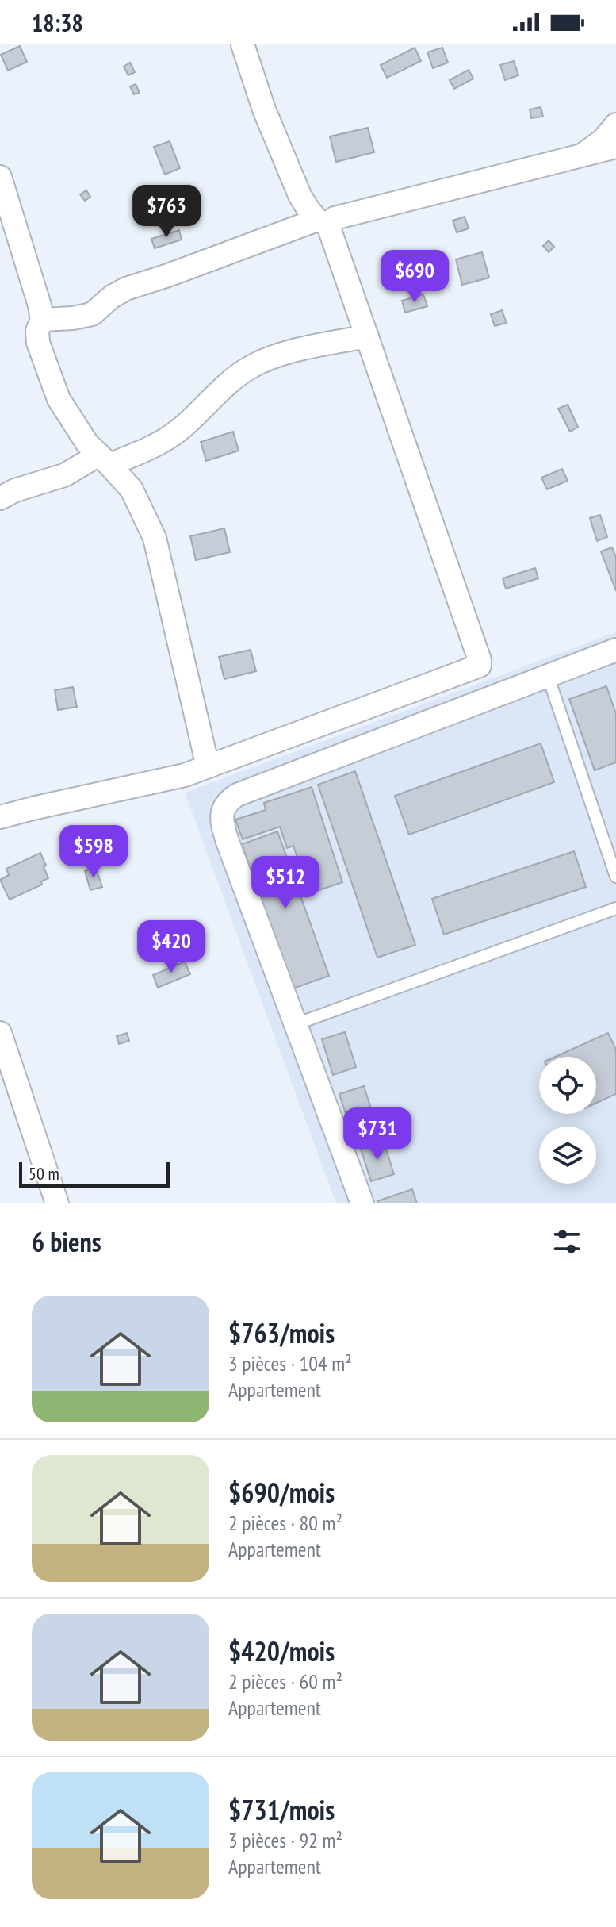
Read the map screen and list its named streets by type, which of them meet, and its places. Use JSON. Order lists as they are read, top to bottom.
{
  "scale_bar": "50 m",
  "page": {
    "status": "18:38",
    "price": [
      "$763",
      "$690",
      "$598",
      "$512",
      "$420",
      "$731"
    ],
    "scale": "50 m",
    "heading": "6 biens",
    "list": [
      {
        "name": "$763/mois",
        "note": "3 pièces · 104 m² · Appartement"
      },
      {
        "name": "$690/mois",
        "note": "2 pièces · 80 m² · Appartement"
      },
      {
        "name": "$420/mois",
        "note": "2 pièces · 60 m² · Appartement"
      },
      {
        "name": "$731/mois",
        "note": "3 pièces · 92 m² · Appartement"
      }
    ]
  }
}
